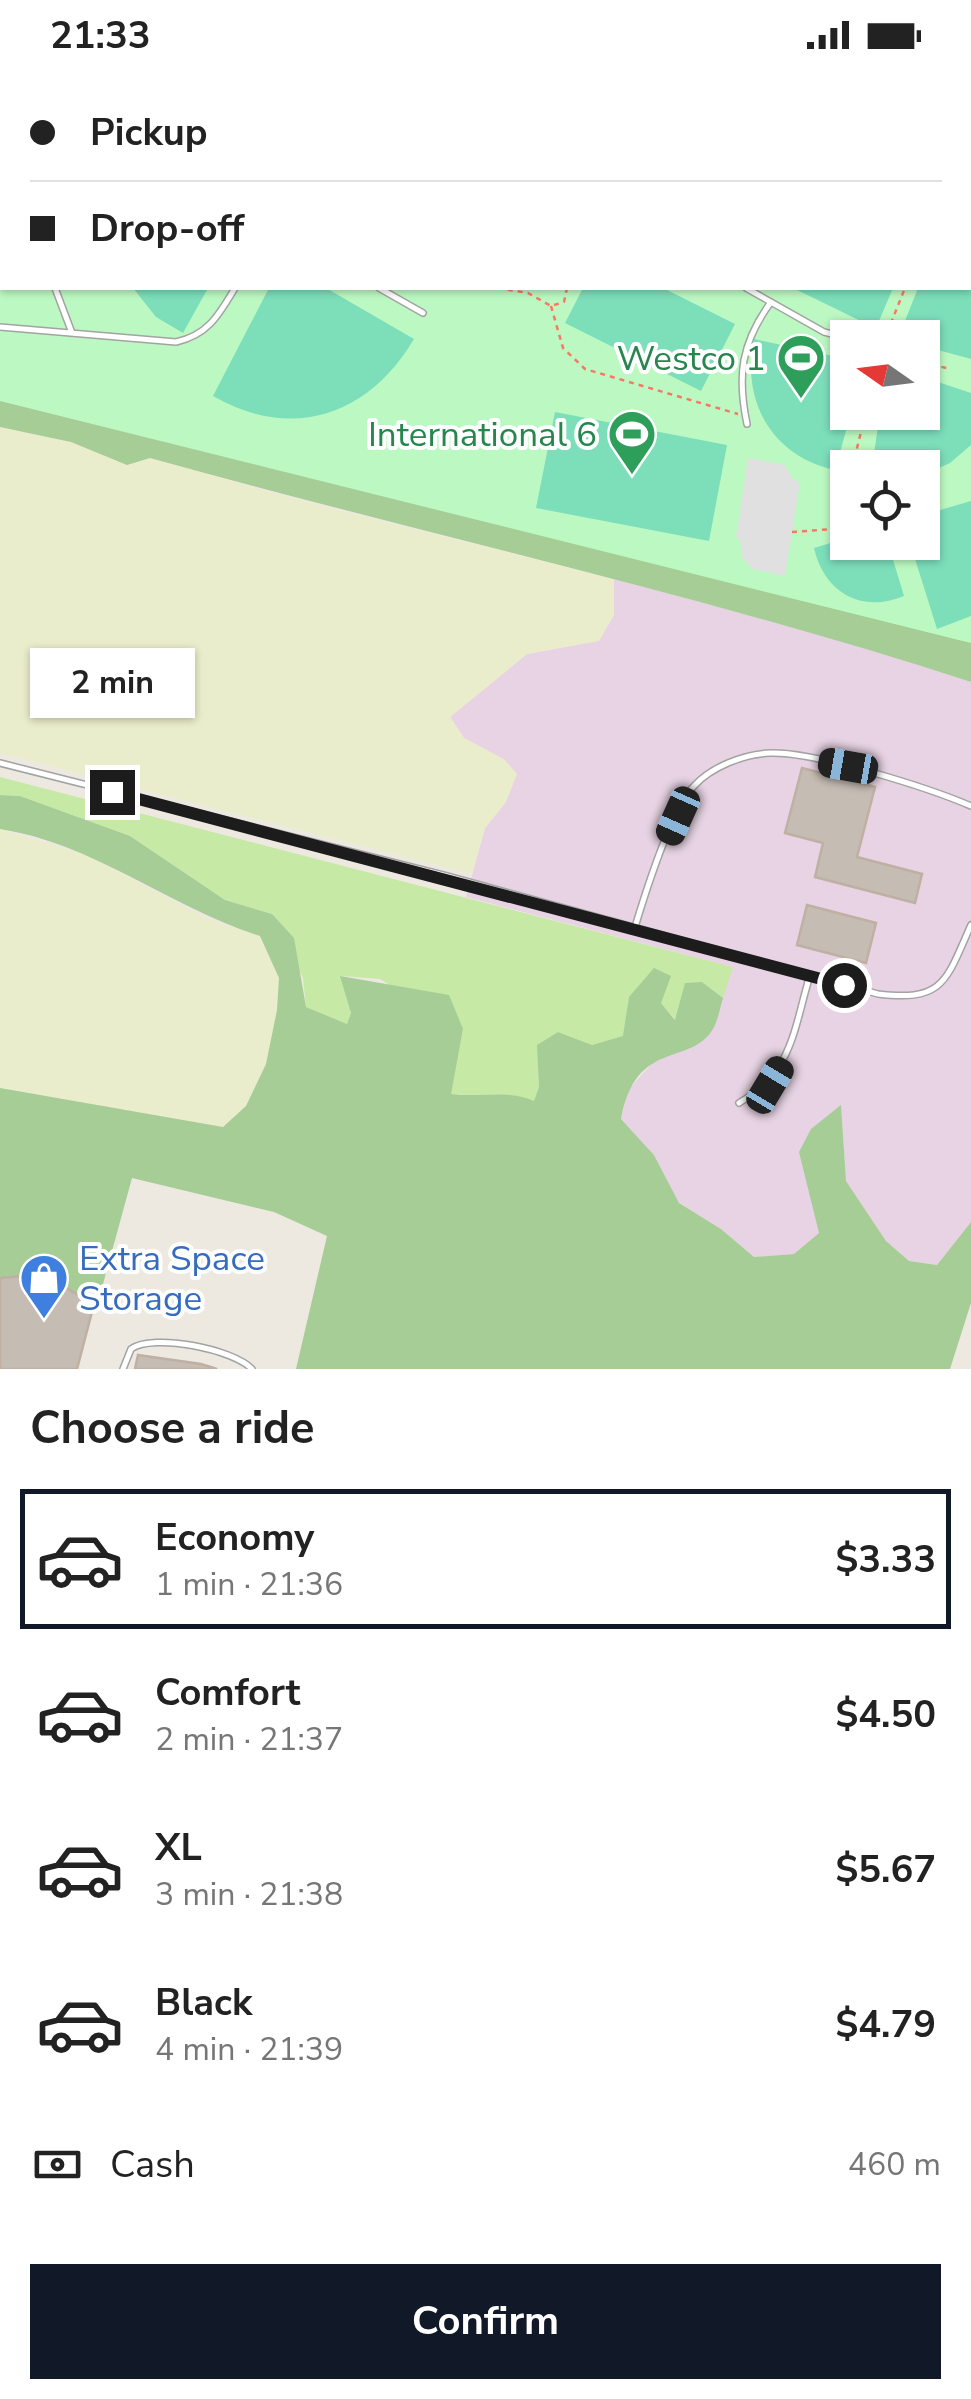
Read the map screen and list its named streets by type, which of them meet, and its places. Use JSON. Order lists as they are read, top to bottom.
{
  "places": {
    "sports": ["Westco 1", "International 6"],
    "shop": ["Extra Space Storage"]
  },
  "north": "left",
  "page": {
    "status": "21:33",
    "banner": ["Pickup", "Drop-off"],
    "bubble": "2 min",
    "heading": "Choose a ride",
    "list": [
      {
        "name": "Economy",
        "note": "1 min · 21:36",
        "value": "$3.33"
      },
      {
        "name": "Comfort",
        "note": "2 min · 21:37",
        "value": "$4.50"
      },
      {
        "name": "XL",
        "note": "3 min · 21:38",
        "value": "$5.67"
      },
      {
        "name": "Black",
        "note": "4 min · 21:39",
        "value": "$4.79"
      }
    ],
    "pay": ["Cash", "460 m"],
    "buttons": "Confirm"
  }
}
